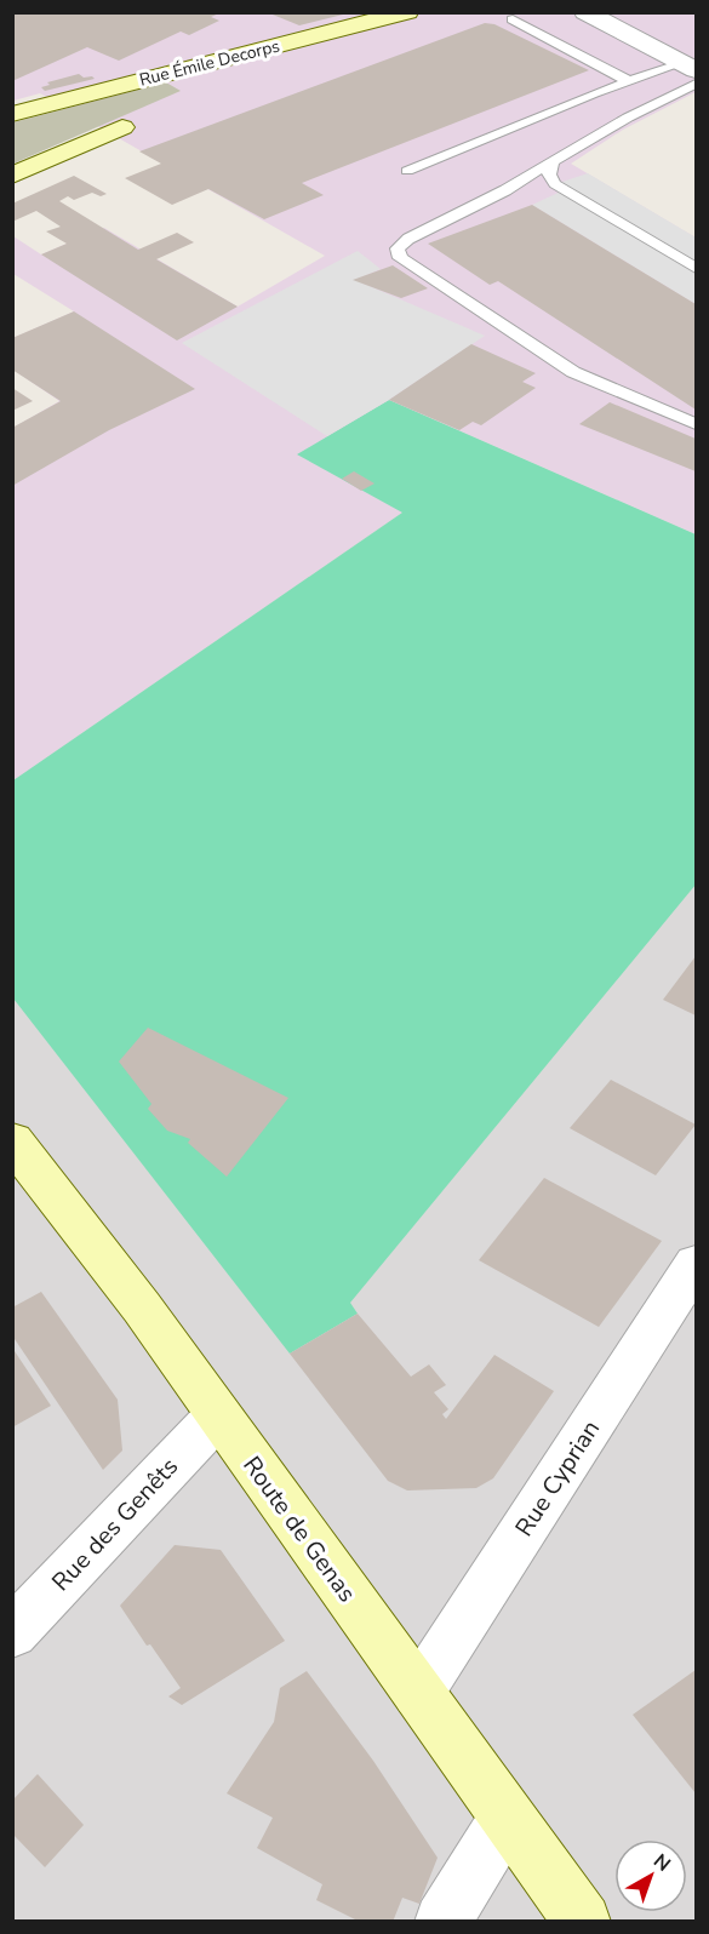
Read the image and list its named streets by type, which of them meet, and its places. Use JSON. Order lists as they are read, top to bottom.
{
  "streets": {
    "street": [
      "Rue Émile Decorps",
      "Rue Cyprian",
      "Rue des Genêts",
      "Route de Genas"
    ]
  },
  "crossings": [
    ["Rue Cyprian", "Route de Genas"],
    ["Rue des Genêts", "Route de Genas"]
  ],
  "north": "top right"
}
